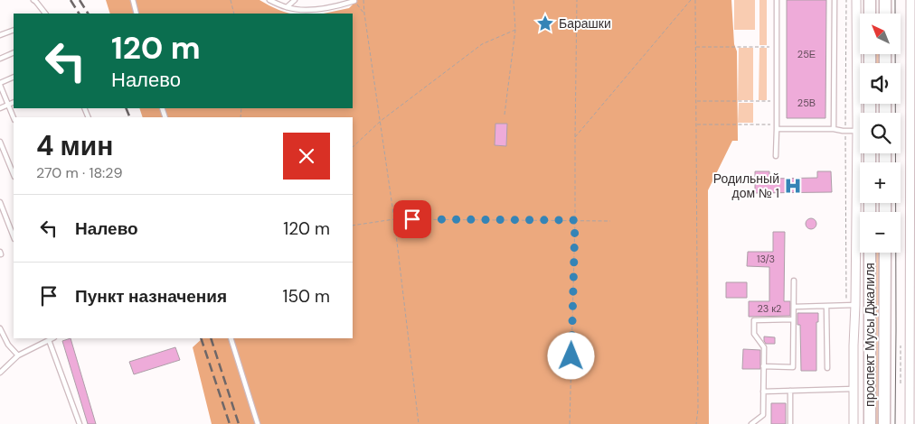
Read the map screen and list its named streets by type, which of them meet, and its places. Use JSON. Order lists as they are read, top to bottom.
{
  "streets": {
    "main road": ["проспект Мусы Джалиля"]
  },
  "places": {
    "place": ["Барашки"],
    "hospital": ["Родильный дом № 1"]
  },
  "house_numbers": [
    "25Е",
    "25В",
    "13/3",
    "23 к2"
  ],
  "north": "top left",
  "page": {
    "map_buttons": ["+", "−"],
    "turn": ["120 m", "Налево"],
    "heading": ["4 мин", "270 m · 18:29"],
    "list": [
      {
        "name": "Налево",
        "value": "120 m"
      },
      {
        "name": "Пункт назначения",
        "value": "150 m"
      }
    ]
  }
}
